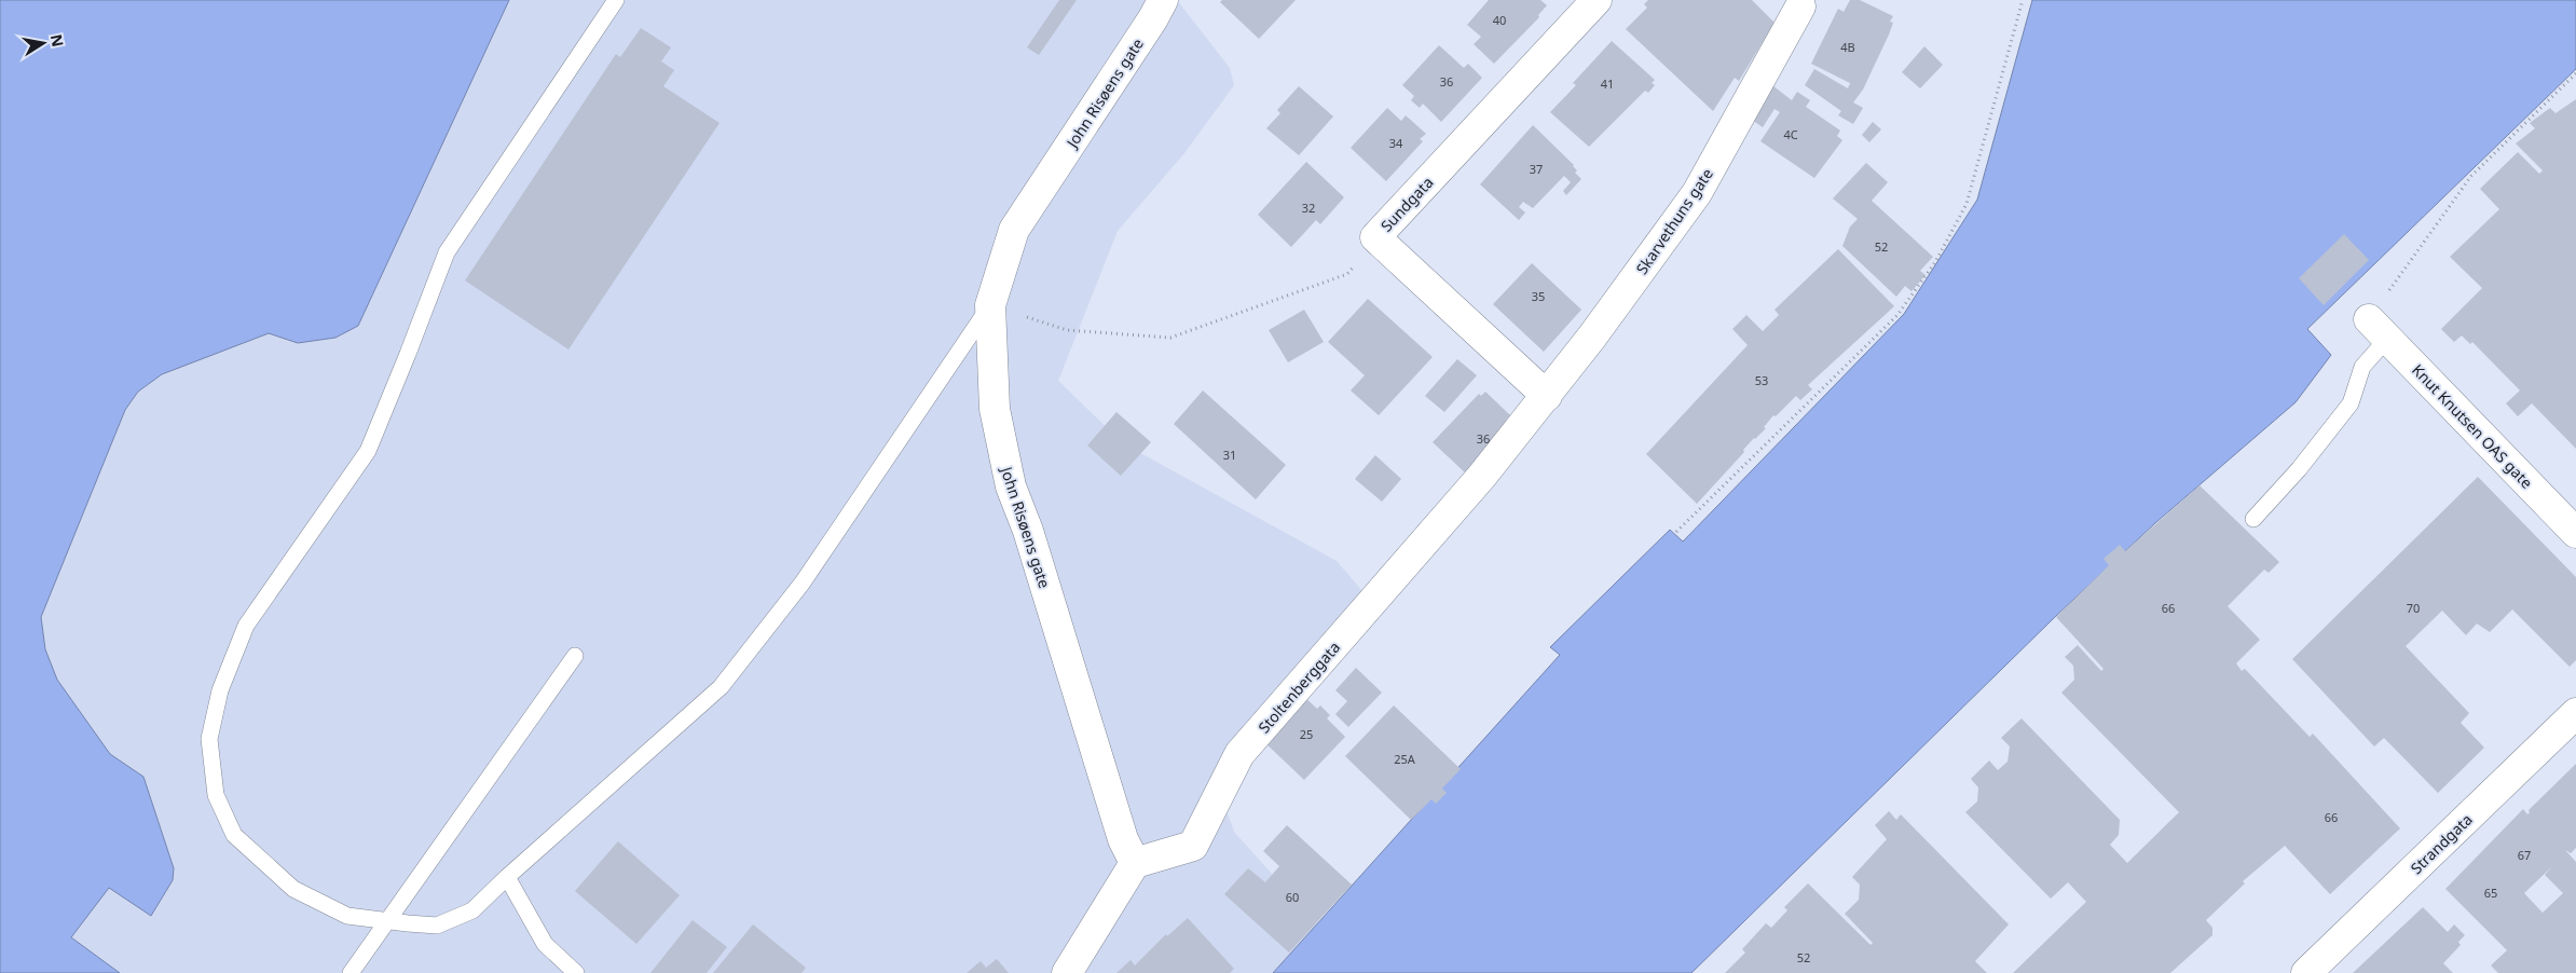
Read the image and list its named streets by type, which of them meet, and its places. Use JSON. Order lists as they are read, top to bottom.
{
  "streets": {
    "street": [
      "John Risøens gate",
      "Sundgata",
      "Skarvethuns gate",
      "Knut Knutsen OAS gate",
      "Stoltenberggata",
      "Strandgata"
    ]
  },
  "crossings": [
    ["John Risøens gate", "Stoltenberggata"],
    ["Sundgata", "Skarvethuns gate"],
    ["Sundgata", "Stoltenberggata"],
    ["Skarvethuns gate", "Stoltenberggata"]
  ],
  "house_numbers": [
    "40",
    "4B",
    "36",
    "41",
    "4C",
    "34",
    "37",
    "32",
    "52",
    "35",
    "53",
    "36",
    "31",
    "66",
    "70",
    "25",
    "25A",
    "66",
    "67",
    "65",
    "60",
    "52"
  ],
  "north": "right"
}
